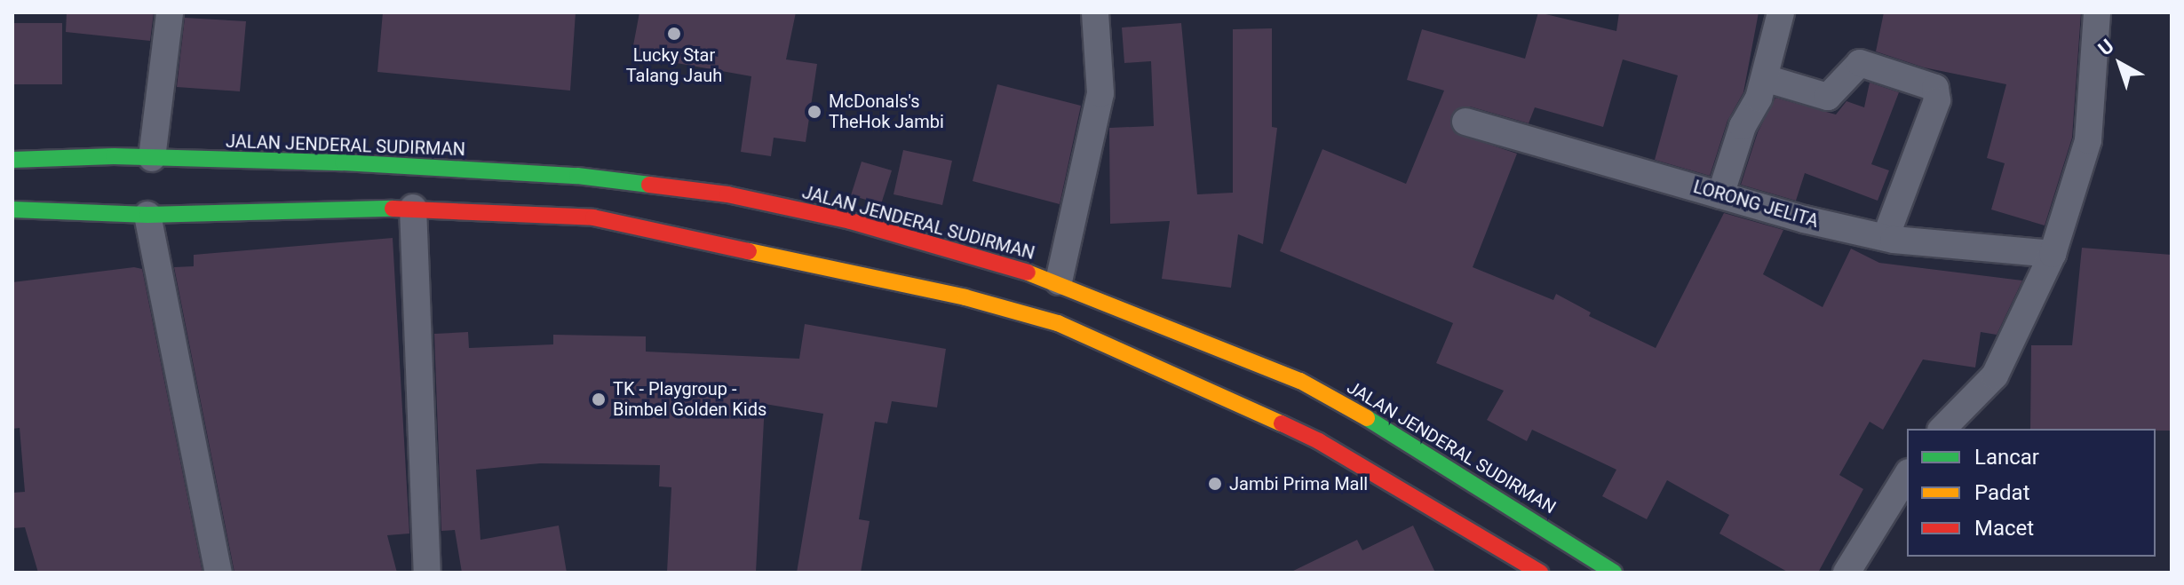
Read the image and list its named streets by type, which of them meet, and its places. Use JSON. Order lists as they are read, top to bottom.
{
  "streets": {
    "highway": ["JALAN JENDERAL SUDIRMAN"],
    "street": ["LORONG JELITA"]
  },
  "places": [
    "Lucky Star Talang Jauh",
    "McDonals's TheHok Jambi",
    "TK - Playgroup - Bimbel Golden Kids",
    "Jambi Prima Mall"
  ],
  "legend": ["Lancar", "Padat", "Macet"],
  "north": "top left"
}
